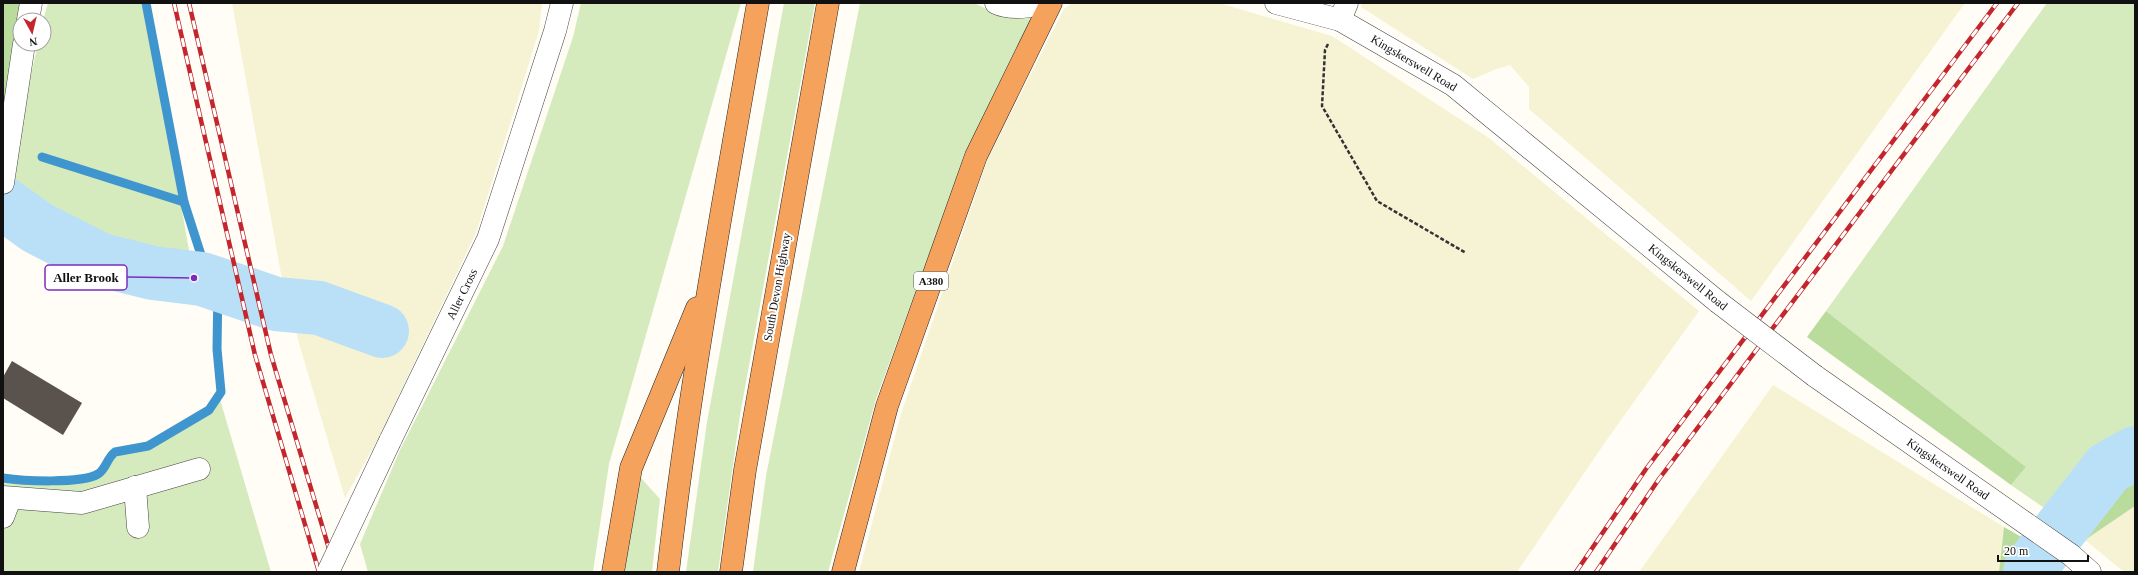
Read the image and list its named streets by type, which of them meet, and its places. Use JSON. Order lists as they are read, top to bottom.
{
  "streets": {
    "highway": ["A380", "South Devon Highway"],
    "street": ["Kingskerswell Road", "Aller Cross"]
  },
  "places": ["Aller Brook"],
  "scale_bar": "20 m",
  "north": "bottom"
}
